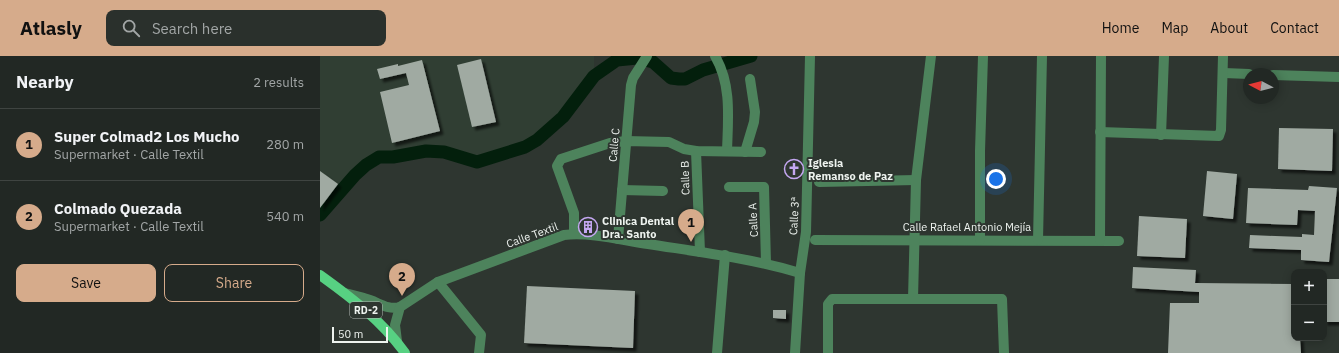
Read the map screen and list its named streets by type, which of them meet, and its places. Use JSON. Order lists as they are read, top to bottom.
{
  "streets": {
    "main road": ["RD-2"],
    "street": [
      "Calle C",
      "Calle B",
      "Calle 3ª",
      "Calle A",
      "Calle Rafael Antonio Mejía",
      "Calle Textil"
    ]
  },
  "crossings": [
    ["Calle C", "Calle Textil"],
    ["Calle B", "Calle Textil"],
    ["Calle 3ª", "Calle Textil"],
    ["Calle A", "Calle Textil"]
  ],
  "places": {
    "church": ["Iglesia Remanso de Paz"],
    "building": ["Clinica Dental Dra. Santo"]
  },
  "scale_bar": "50 m",
  "north": "left",
  "page": {
    "header": "Atlasly",
    "search": "Search here",
    "nav": [
      "Home",
      "Map",
      "About",
      "Contact"
    ],
    "heading": ["Nearby", "2 results"],
    "list": [
      {
        "mark": "1",
        "name": "Super Colmad2 Los Mucho",
        "note": "Supermarket · Calle Textil",
        "value": "280 m"
      },
      {
        "mark": "2",
        "name": "Colmado Quezada",
        "note": "Supermarket · Calle Textil",
        "value": "540 m"
      }
    ],
    "pins": ["1", "2"],
    "buttons": ["Save", "Share"],
    "map_buttons": ["+", "−"],
    "scale": "50 m"
  }
}
